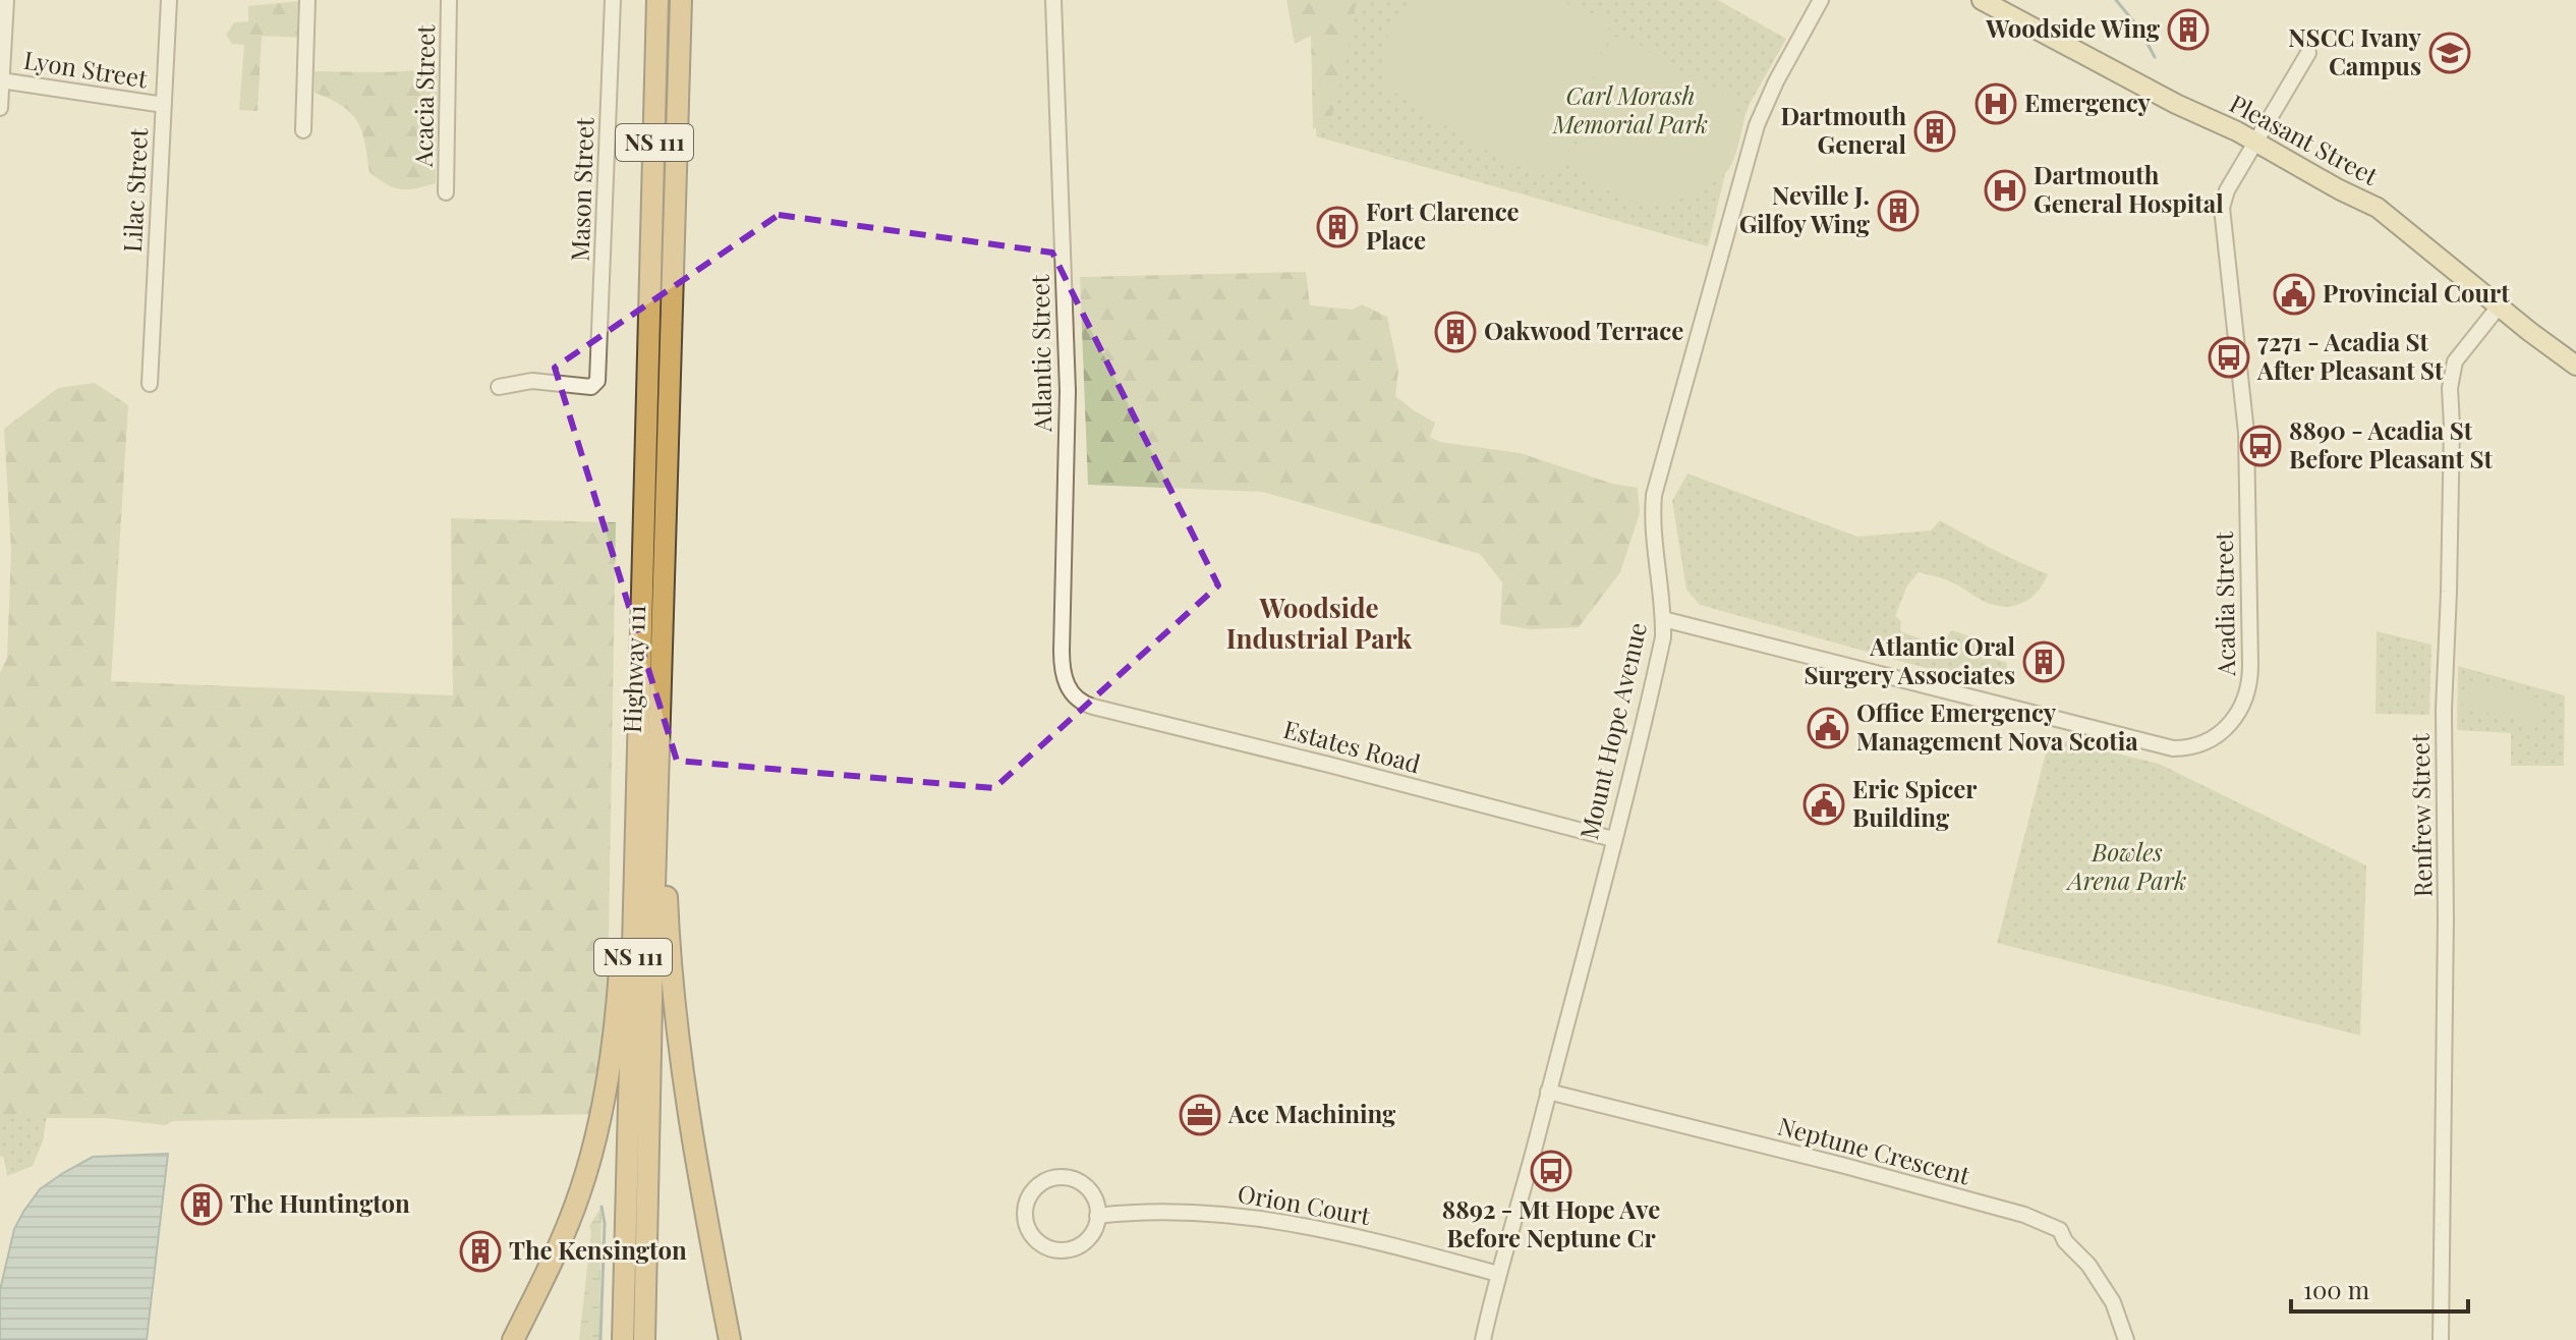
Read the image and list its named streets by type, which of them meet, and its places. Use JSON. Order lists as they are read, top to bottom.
{
  "streets": {
    "highway": ["NS 111", "Highway 111"],
    "main road": ["Pleasant Street"],
    "street": [
      "Lyon Street",
      "Acacia Street",
      "Mason Street",
      "Lilac Street",
      "Atlantic Street",
      "Acadia Street",
      "Mount Hope Avenue",
      "Estates Road",
      "Renfrew Street",
      "Neptune Crescent",
      "Orion Court"
    ]
  },
  "crossings": [
    ["Lyon Street", "Lilac Street"],
    ["Pleasant Street", "Acadia Street"],
    ["Pleasant Street", "Renfrew Street"],
    ["Atlantic Street", "Estates Road"],
    ["Acadia Street", "Mount Hope Avenue"],
    ["Mount Hope Avenue", "Estates Road"],
    ["Mount Hope Avenue", "Neptune Crescent"],
    ["Mount Hope Avenue", "Orion Court"]
  ],
  "districts": ["Woodside Industrial Park"],
  "parks": ["Carl Morash Memorial Park", "Bowles Arena Park"],
  "places": {
    "building": [
      "Woodside Wing",
      "Dartmouth General",
      "Neville J. Gilfoy Wing",
      "Fort Clarence Place",
      "Oakwood Terrace",
      "Atlantic Oral Surgery Associates",
      "The Huntington",
      "The Kensington"
    ],
    "school or university": ["NSCC Ivany Campus"],
    "hospital": ["Emergency", "Dartmouth General Hospital"],
    "public building": ["Provincial Court", "Office Emergency Management Nova Scotia", "Eric Spicer Building"],
    "bus stop": ["7271 - Acadia St After Pleasant St", "8890 - Acadia St Before Pleasant St", "8892 - Mt Hope Ave Before Neptune Cr"],
    "office": ["Ace Machining"]
  },
  "scale_bar": "100 m"
}
